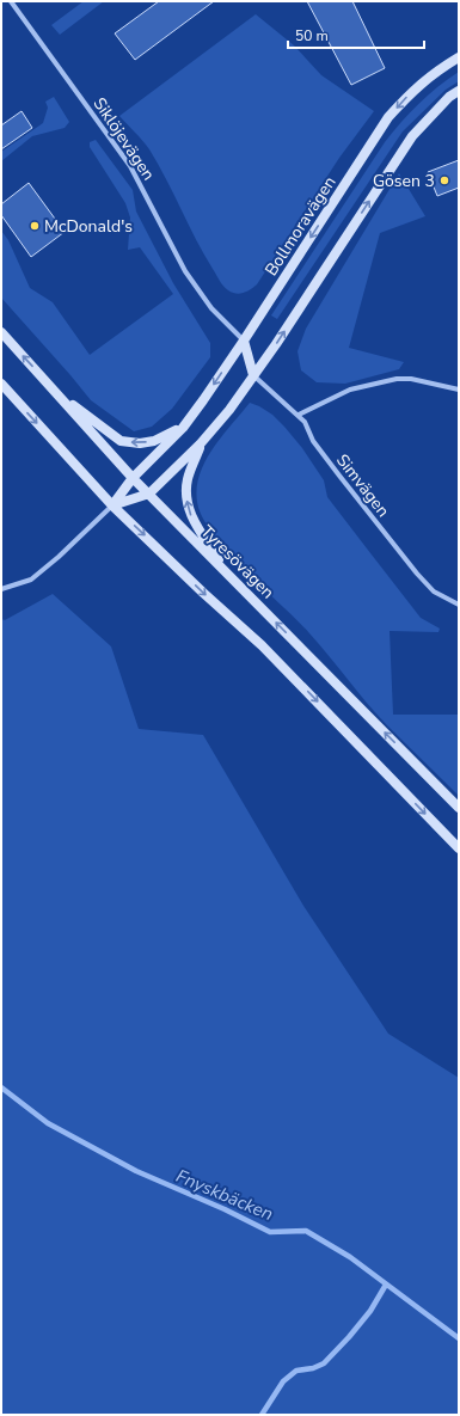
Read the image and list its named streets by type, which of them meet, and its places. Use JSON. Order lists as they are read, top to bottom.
{
  "streets": {
    "main road": ["Bollmoravägen", "Tyresövägen"],
    "street": ["Siklöjevägen", "Simvägen"]
  },
  "crossings": [
    ["Siklöjevägen", "Bollmoravägen"],
    ["Bollmoravägen", "Tyresövägen"]
  ],
  "water": ["Fnyskbäcken"],
  "places": ["Gösen 3", "McDonald's"],
  "scale_bar": "50 m"
}
